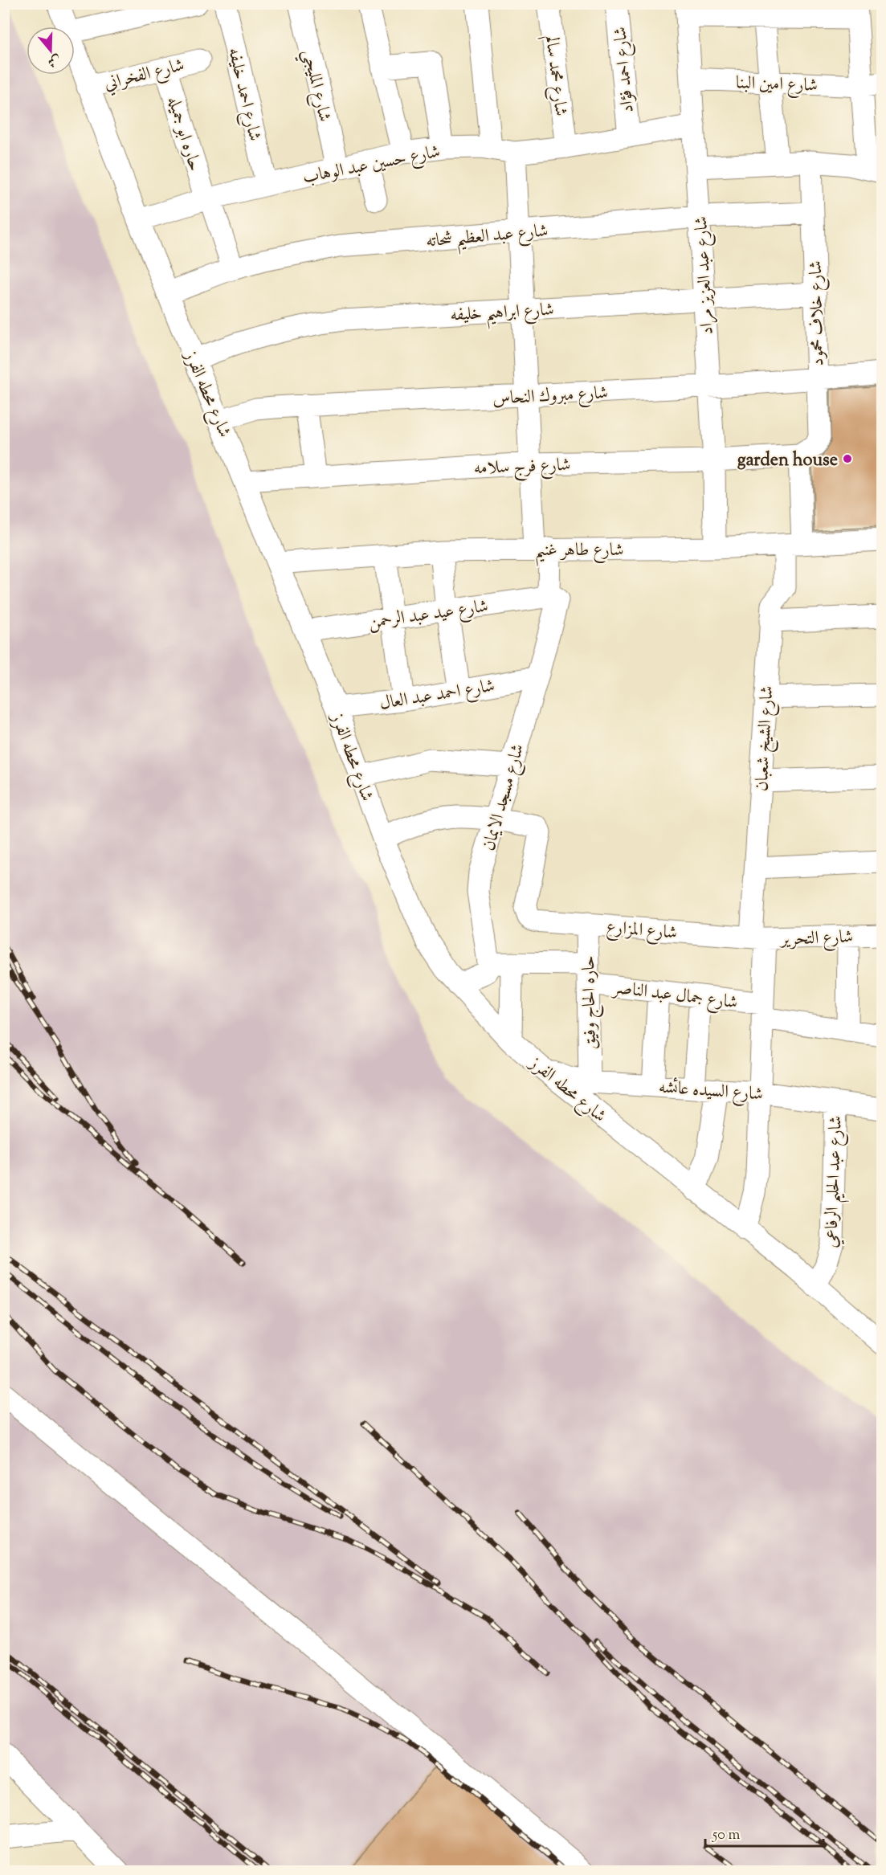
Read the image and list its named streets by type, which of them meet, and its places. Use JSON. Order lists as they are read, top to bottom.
{
  "streets": {
    "street": [
      "شارع احمد فؤاد",
      "شارع الفخراني",
      "شارع محمد سالم",
      "شارع امين البنا",
      "شارع المليجي",
      "شارع احمد خليفه",
      "حاره ابو جميله",
      "شارع حسين عبد الوهاب",
      "شارع عبد العظيم شحاته",
      "شارع عبد العزيز مراد",
      "شارع ابراهيم خليفه",
      "شارع خلاف محمود",
      "شارع محطه الفرز",
      "شارع مبروك النحاس",
      "شارع فرج سلامه",
      "شارع طاهر غنيم",
      "شارع عيد عبد الرحمن",
      "شارع احمد عبد العال",
      "شارع الشيخ شعبان",
      "شارع مسجد الايمان",
      "شارع المزارع",
      "شارع التحرير",
      "شارع جمال عبد الناصر",
      "حاره الحاج وفيق",
      "شارع السيده عائشه",
      "شارع عبد الحليم الرفاعي"
    ]
  },
  "crossings": [
    ["شارع احمد فؤاد", "شارع حسين عبد الوهاب"],
    ["شارع الفخراني", "حاره ابو جميله"],
    ["شارع الفخراني", "شارع محطه الفرز"],
    ["شارع محمد سالم", "شارع حسين عبد الوهاب"],
    ["شارع امين البنا", "شارع عبد العزيز مراد"],
    ["شارع المليجي", "شارع حسين عبد الوهاب"],
    ["شارع احمد خليفه", "شارع حسين عبد الوهاب"],
    ["حاره ابو جميله", "شارع حسين عبد الوهاب"],
    ["حاره ابو جميله", "شارع عبد العظيم شحاته"],
    ["شارع حسين عبد الوهاب", "شارع عبد العزيز مراد"],
    ["شارع حسين عبد الوهاب", "شارع محطه الفرز"],
    ["شارع عبد العظيم شحاته", "شارع عبد العزيز مراد"],
    ["شارع عبد العظيم شحاته", "شارع خلاف محمود"],
    ["شارع عبد العظيم شحاته", "شارع محطه الفرز"],
    ["شارع عبد العزيز مراد", "شارع ابراهيم خليفه"],
    ["شارع عبد العزيز مراد", "شارع مبروك النحاس"],
    ["شارع عبد العزيز مراد", "شارع فرج سلامه"],
    ["شارع عبد العزيز مراد", "شارع طاهر غنيم"],
    ["شارع ابراهيم خليفه", "شارع خلاف محمود"],
    ["شارع ابراهيم خليفه", "شارع محطه الفرز"],
    ["شارع خلاف محمود", "شارع مبروك النحاس"],
    ["شارع خلاف محمود", "شارع فرج سلامه"],
    ["شارع خلاف محمود", "شارع الشيخ شعبان"],
    ["شارع محطه الفرز", "شارع مبروك النحاس"],
    ["شارع محطه الفرز", "شارع فرج سلامه"],
    ["شارع محطه الفرز", "شارع طاهر غنيم"],
    ["شارع محطه الفرز", "شارع عيد عبد الرحمن"],
    ["شارع محطه الفرز", "شارع احمد عبد العال"],
    ["شارع محطه الفرز", "شارع الشيخ شعبان"],
    ["شارع محطه الفرز", "شارع السيده عائشه"],
    ["شارع محطه الفرز", "شارع عبد الحليم الرفاعي"],
    ["شارع فرج سلامه", "شارع الشيخ شعبان"],
    ["شارع طاهر غنيم", "شارع الشيخ شعبان"],
    ["شارع عيد عبد الرحمن", "شارع مسجد الايمان"],
    ["شارع احمد عبد العال", "شارع مسجد الايمان"],
    ["شارع الشيخ شعبان", "شارع المزارع"],
    ["شارع الشيخ شعبان", "شارع التحرير"],
    ["شارع الشيخ شعبان", "شارع جمال عبد الناصر"],
    ["شارع الشيخ شعبان", "شارع السيده عائشه"],
    ["شارع مسجد الايمان", "شارع المزارع"],
    ["شارع مسجد الايمان", "شارع جمال عبد الناصر"],
    ["شارع المزارع", "شارع التحرير"],
    ["شارع المزارع", "حاره الحاج وفيق"],
    ["شارع جمال عبد الناصر", "حاره الحاج وفيق"],
    ["حاره الحاج وفيق", "شارع السيده عائشه"],
    ["شارع السيده عائشه", "شارع عبد الحليم الرفاعي"]
  ],
  "places": ["garden house"],
  "scale_bar": "50 m",
  "north": "bottom"
}
